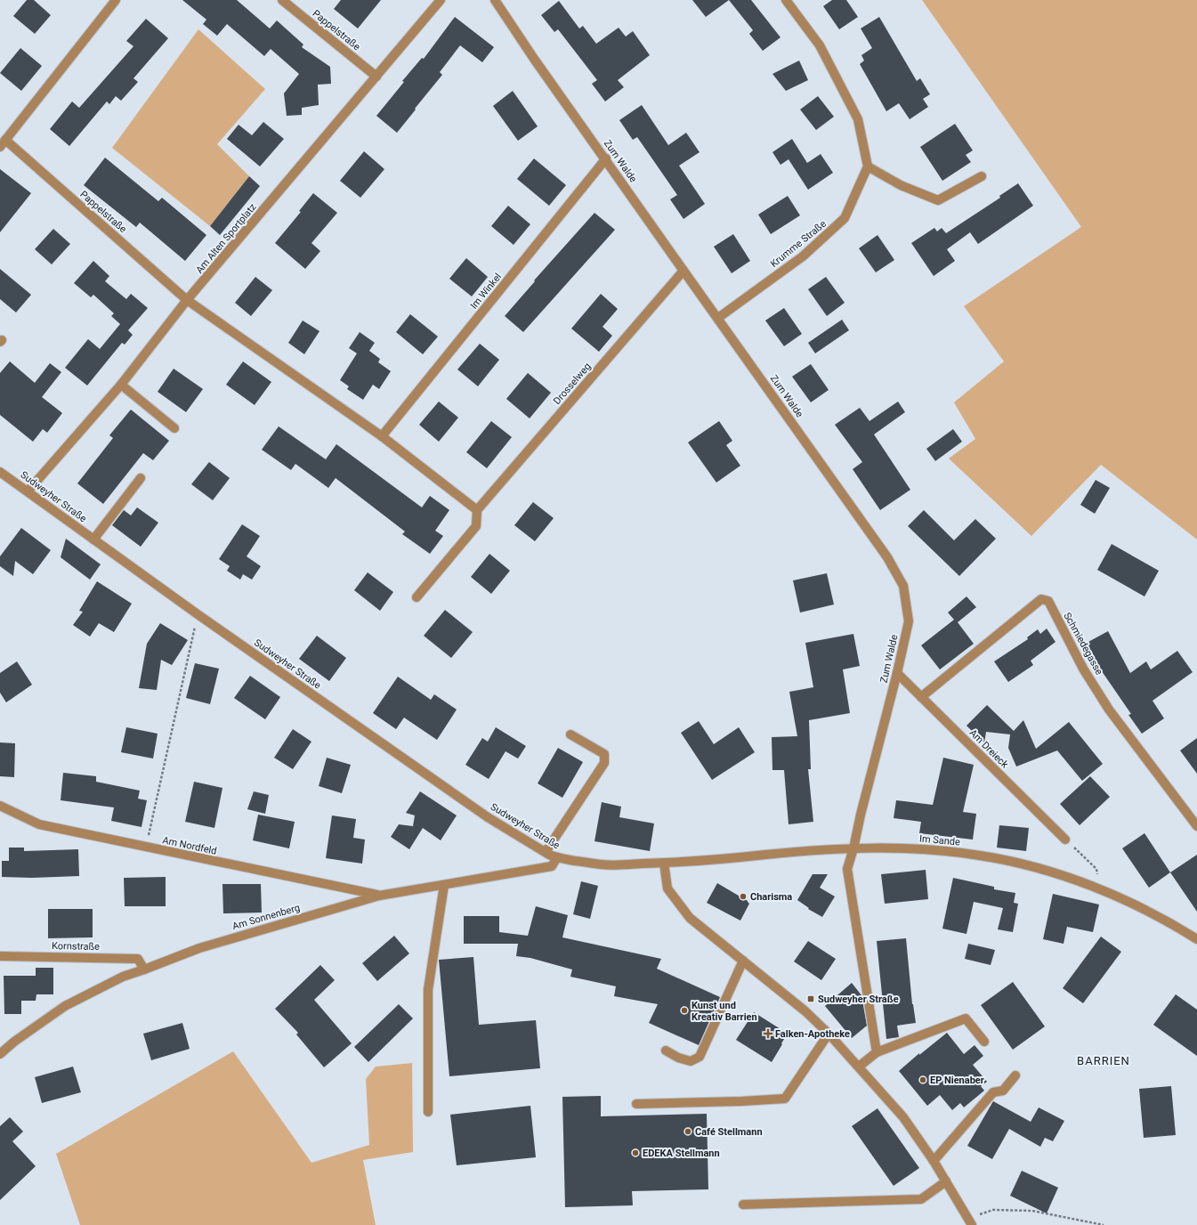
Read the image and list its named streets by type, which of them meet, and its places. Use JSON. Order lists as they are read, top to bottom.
{
  "streets": {
    "street": [
      "Pappelstraße",
      "Zum Walde",
      "Am Alten Sportplatz",
      "Krumme Straße",
      "Im Winkel",
      "Drosselweg",
      "Sudweyher Straße",
      "Schmiedegasse",
      "Am Dreieck",
      "Im Sande",
      "Am Nordfeld",
      "Am Sonnenberg",
      "Kornstraße"
    ]
  },
  "crossings": [
    ["Pappelstraße", "Am Alten Sportplatz"],
    ["Zum Walde", "Krumme Straße"],
    ["Zum Walde", "Im Winkel"],
    ["Zum Walde", "Drosselweg"],
    ["Zum Walde", "Am Dreieck"],
    ["Zum Walde", "Im Sande"],
    ["Am Alten Sportplatz", "Sudweyher Straße"],
    ["Sudweyher Straße", "Im Sande"],
    ["Sudweyher Straße", "Am Sonnenberg"],
    ["Schmiedegasse", "Am Dreieck"],
    ["Am Nordfeld", "Am Sonnenberg"],
    ["Am Sonnenberg", "Kornstraße"]
  ],
  "districts": ["BARRIEN"],
  "places": {
    "other": [
      "Charisma",
      "Kunst und Kreativ Barrien",
      "EP Nienaber",
      "Café Stellmann",
      "EDEKA Stellmann"
    ],
    "transit": ["Sudweyher Straße"],
    "health": ["Falken-Apotheke"]
  }
}
